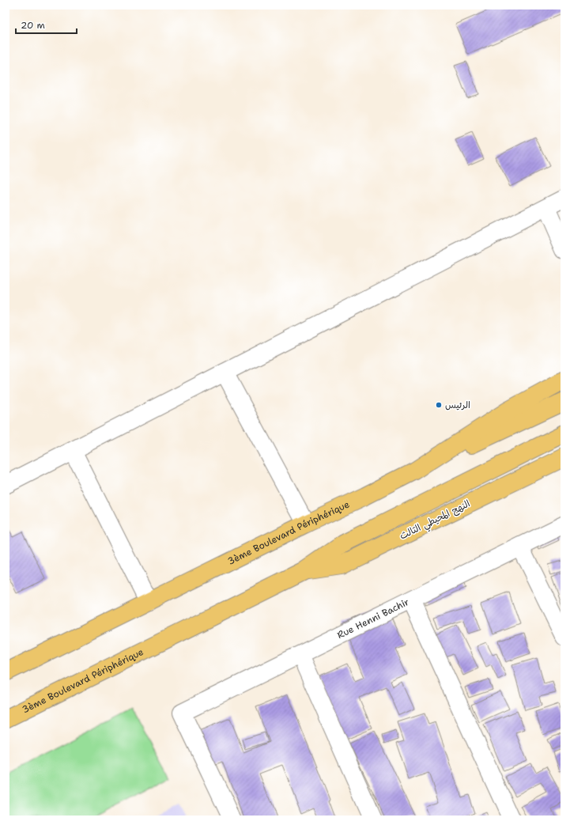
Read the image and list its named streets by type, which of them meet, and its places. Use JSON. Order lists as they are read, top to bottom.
{
  "streets": {
    "highway": ["النهج المحيطي الثالث", "3ème Boulevard Périphérique"],
    "street": ["Rue Henni Bachir"]
  },
  "crossings": [
    ["النهج المحيطي الثالث", "3ème Boulevard Périphérique"]
  ],
  "places": ["الرئيس"],
  "scale_bar": "20 m"
}
